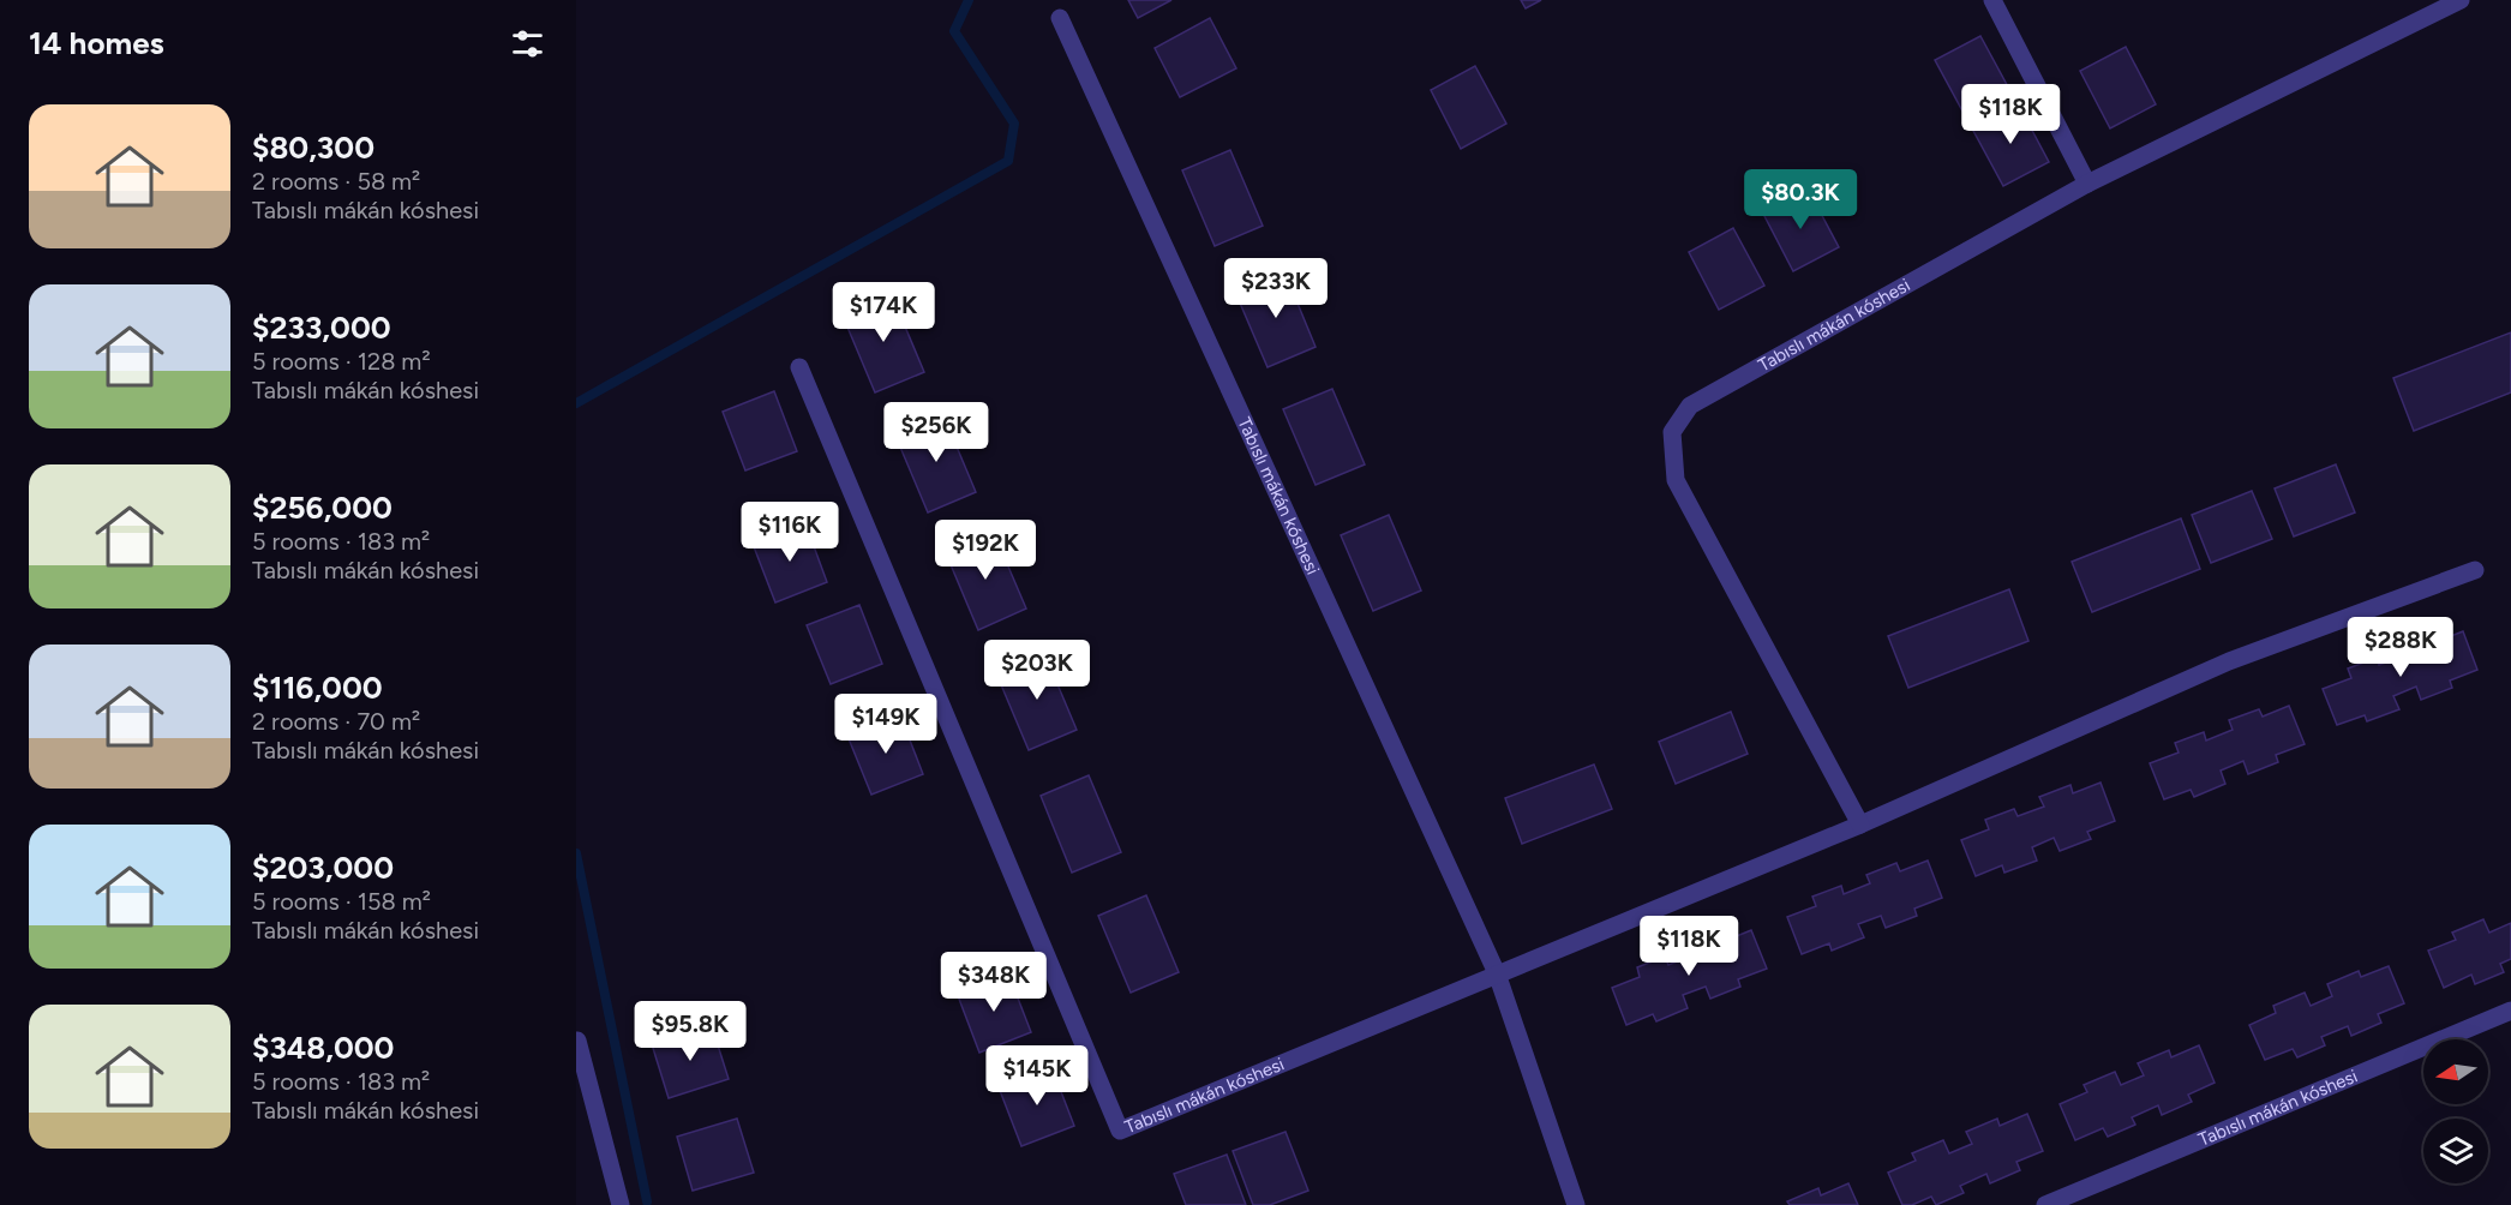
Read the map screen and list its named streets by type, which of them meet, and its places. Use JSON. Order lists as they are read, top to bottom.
{
  "streets": {
    "street": ["Tabıslı mákán kóshesi"]
  },
  "north": "left",
  "page": {
    "heading": "14 homes",
    "price": [
      "$118K",
      "$80.3K",
      "$233K",
      "$174K",
      "$256K",
      "$116K",
      "$192K",
      "$288K",
      "$203K",
      "$149K",
      "$118K",
      "$348K",
      "$95.8K",
      "$145K"
    ],
    "list": [
      {
        "name": "$80,300",
        "note": "2 rooms · 58 m² · Tabıslı mákán kóshesi"
      },
      {
        "name": "$233,000",
        "note": "5 rooms · 128 m² · Tabıslı mákán kóshesi"
      },
      {
        "name": "$256,000",
        "note": "5 rooms · 183 m² · Tabıslı mákán kóshesi"
      },
      {
        "name": "$116,000",
        "note": "2 rooms · 70 m² · Tabıslı mákán kóshesi"
      },
      {
        "name": "$203,000",
        "note": "5 rooms · 158 m² · Tabıslı mákán kóshesi"
      },
      {
        "name": "$348,000",
        "note": "5 rooms · 183 m² · Tabıslı mákán kóshesi"
      }
    ]
  }
}
